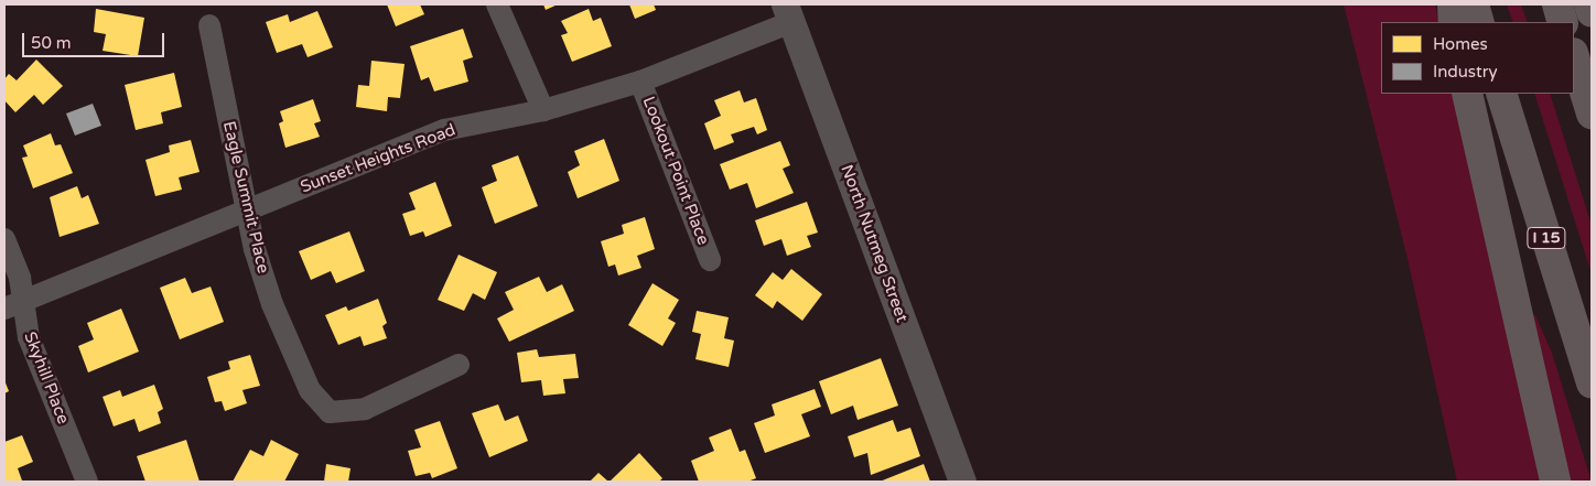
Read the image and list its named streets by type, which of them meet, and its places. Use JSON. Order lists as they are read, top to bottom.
{
  "streets": {
    "highway": ["I 15"],
    "street": [
      "Sunset Heights Road",
      "Lookout Point Place",
      "Eagle Summit Place",
      "North Nutmeg Street",
      "Skyhill Place"
    ]
  },
  "crossings": [
    ["Sunset Heights Road", "Lookout Point Place"],
    ["Sunset Heights Road", "Eagle Summit Place"],
    ["Sunset Heights Road", "North Nutmeg Street"],
    ["Sunset Heights Road", "Skyhill Place"]
  ],
  "legend": ["Homes", "Industry"],
  "scale_bar": "50 m"
}
